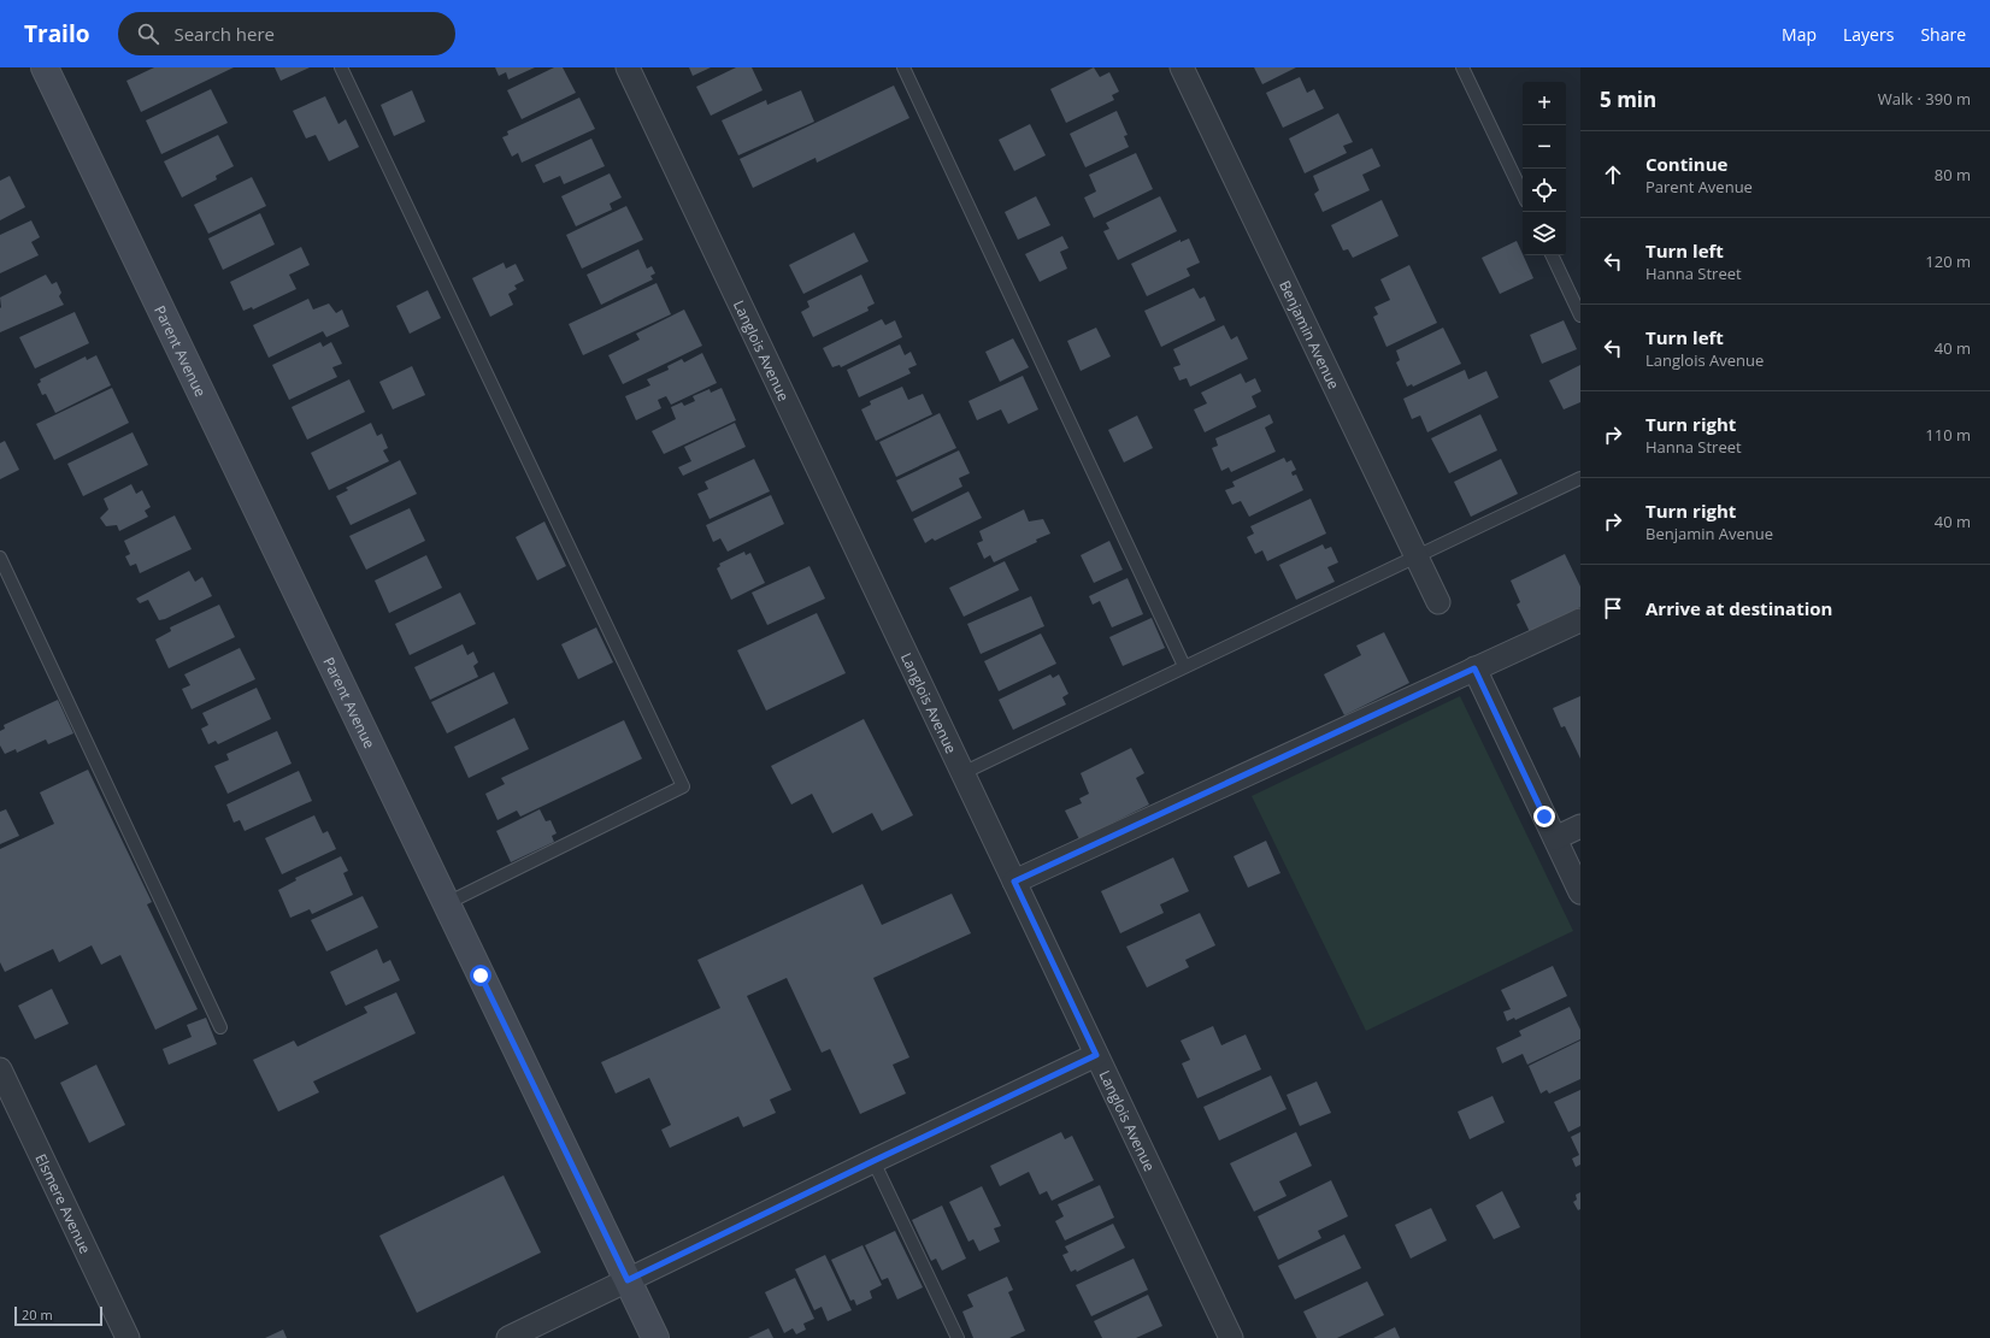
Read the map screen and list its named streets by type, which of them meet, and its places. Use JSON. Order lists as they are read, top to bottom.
{
  "streets": {
    "street": [
      "Benjamin Avenue",
      "Parent Avenue",
      "Langlois Avenue",
      "Elsmere Avenue"
    ]
  },
  "scale_bar": "20 m",
  "page": {
    "header": "Trailo",
    "search": "Search here",
    "nav": ["Map", "Layers", "Share"],
    "heading": ["5 min", "Walk · 390 m"],
    "map_buttons": ["+", "−"],
    "list": [
      ["Continue", "Parent Avenue", "80 m"],
      ["Turn left", "Hanna Street", "120 m"],
      ["Turn left", "Langlois Avenue", "40 m"],
      ["Turn right", "Hanna Street", "110 m"],
      ["Turn right", "Benjamin Avenue", "40 m"],
      "Arrive at destination"
    ],
    "scale": "20 m"
  }
}
